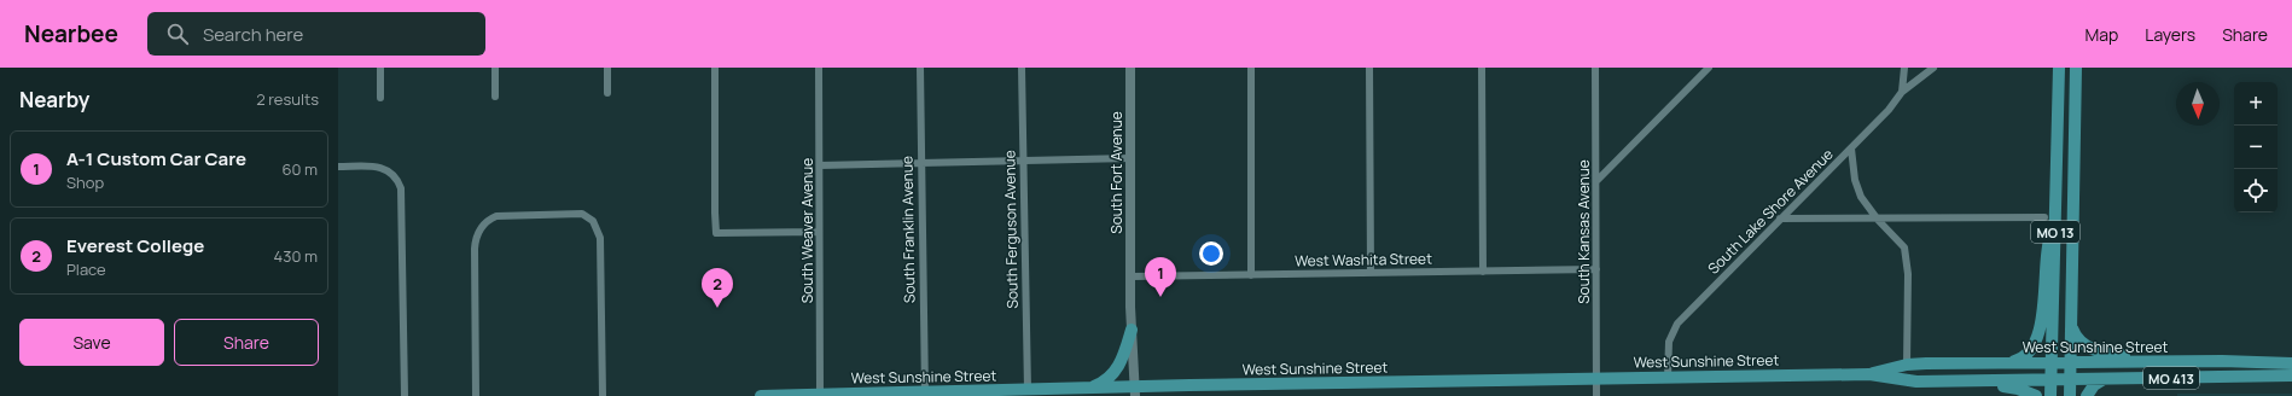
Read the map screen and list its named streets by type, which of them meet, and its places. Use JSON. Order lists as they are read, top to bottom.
{
  "streets": {
    "main road": ["MO 13", "West Sunshine Street", "MO 413"],
    "street": [
      "South Fort Avenue",
      "South Lake Shore Avenue",
      "South Franklin Avenue",
      "South Ferguson Avenue",
      "South Weaver Avenue",
      "South Kansas Avenue",
      "West Washita Street"
    ]
  },
  "crossings": [
    ["South Fort Avenue", "West Washita Street"],
    ["South Fort Avenue", "West Sunshine Street"],
    ["South Lake Shore Avenue", "West Sunshine Street"],
    ["South Franklin Avenue", "West Sunshine Street"],
    ["South Ferguson Avenue", "West Sunshine Street"],
    ["South Weaver Avenue", "West Sunshine Street"],
    ["South Kansas Avenue", "West Washita Street"],
    ["South Kansas Avenue", "West Sunshine Street"],
    ["MO 13", "West Sunshine Street"]
  ],
  "north": "bottom",
  "page": {
    "header": "Nearbee",
    "search": "Search here",
    "nav": ["Map", "Layers", "Share"],
    "heading": ["Nearby", "2 results"],
    "map_buttons": ["+", "−"],
    "list": [
      {
        "mark": "1",
        "name": "A-1 Custom Car Care",
        "note": "Shop",
        "value": "60 m"
      },
      {
        "mark": "2",
        "name": "Everest College",
        "note": "Place",
        "value": "430 m"
      }
    ],
    "pins": ["1", "2"],
    "buttons": ["Save", "Share"]
  }
}
